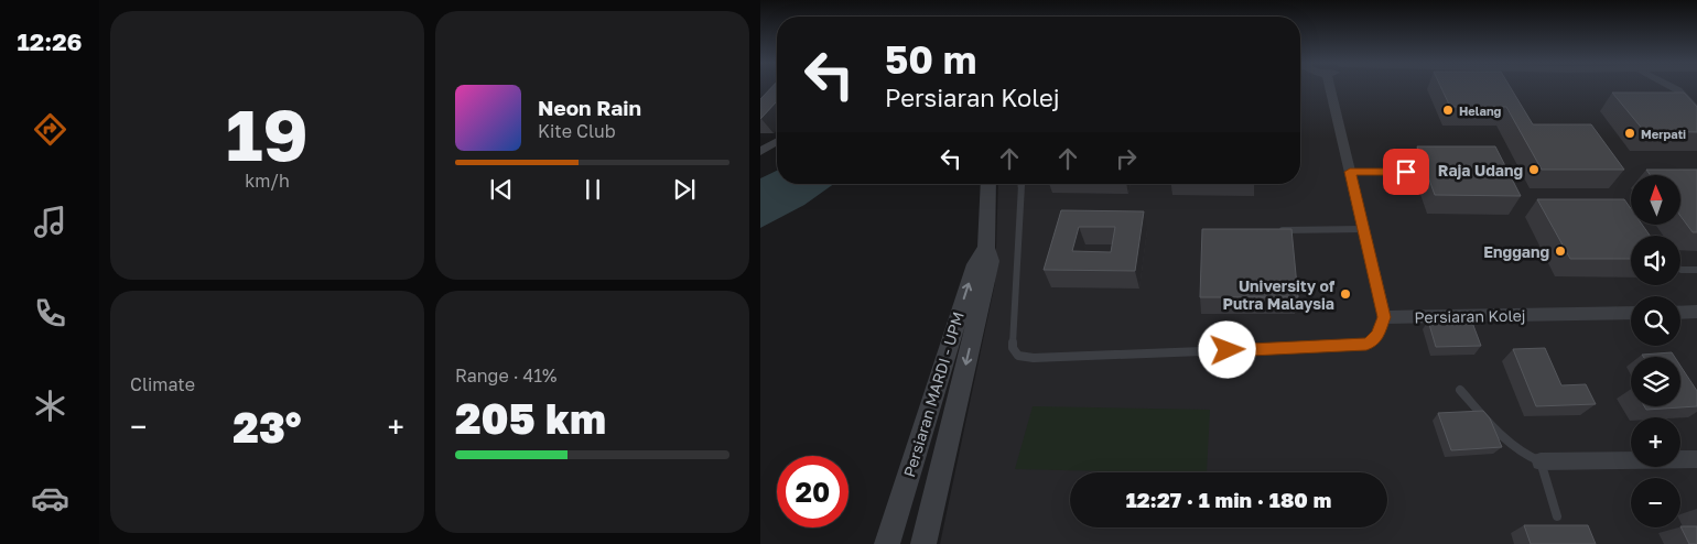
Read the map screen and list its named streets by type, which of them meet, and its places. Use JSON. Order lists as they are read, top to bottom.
{
  "streets": {
    "street": ["Persiaran Kolej", "Persiaran MARDI - UPM"]
  },
  "places": [
    "Helang",
    "Merpati",
    "Raja Udang",
    "Enggang",
    "University of Putra Malaysia"
  ],
  "north": "top",
  "page": {
    "tabs": "12:26",
    "tile": [
      ["19", "km/h"],
      "Climate",
      ["Range · 41%", "205 km"]
    ],
    "turn": ["50 m", "Persiaran Kolej"],
    "song": ["Neon Rain", "Kite Club"],
    "map_buttons": ["+", "−"],
    "heat": ["−", "23°", "+"],
    "limit": "20",
    "trip": "12:27 · 1 min · 180 m"
  }
}
